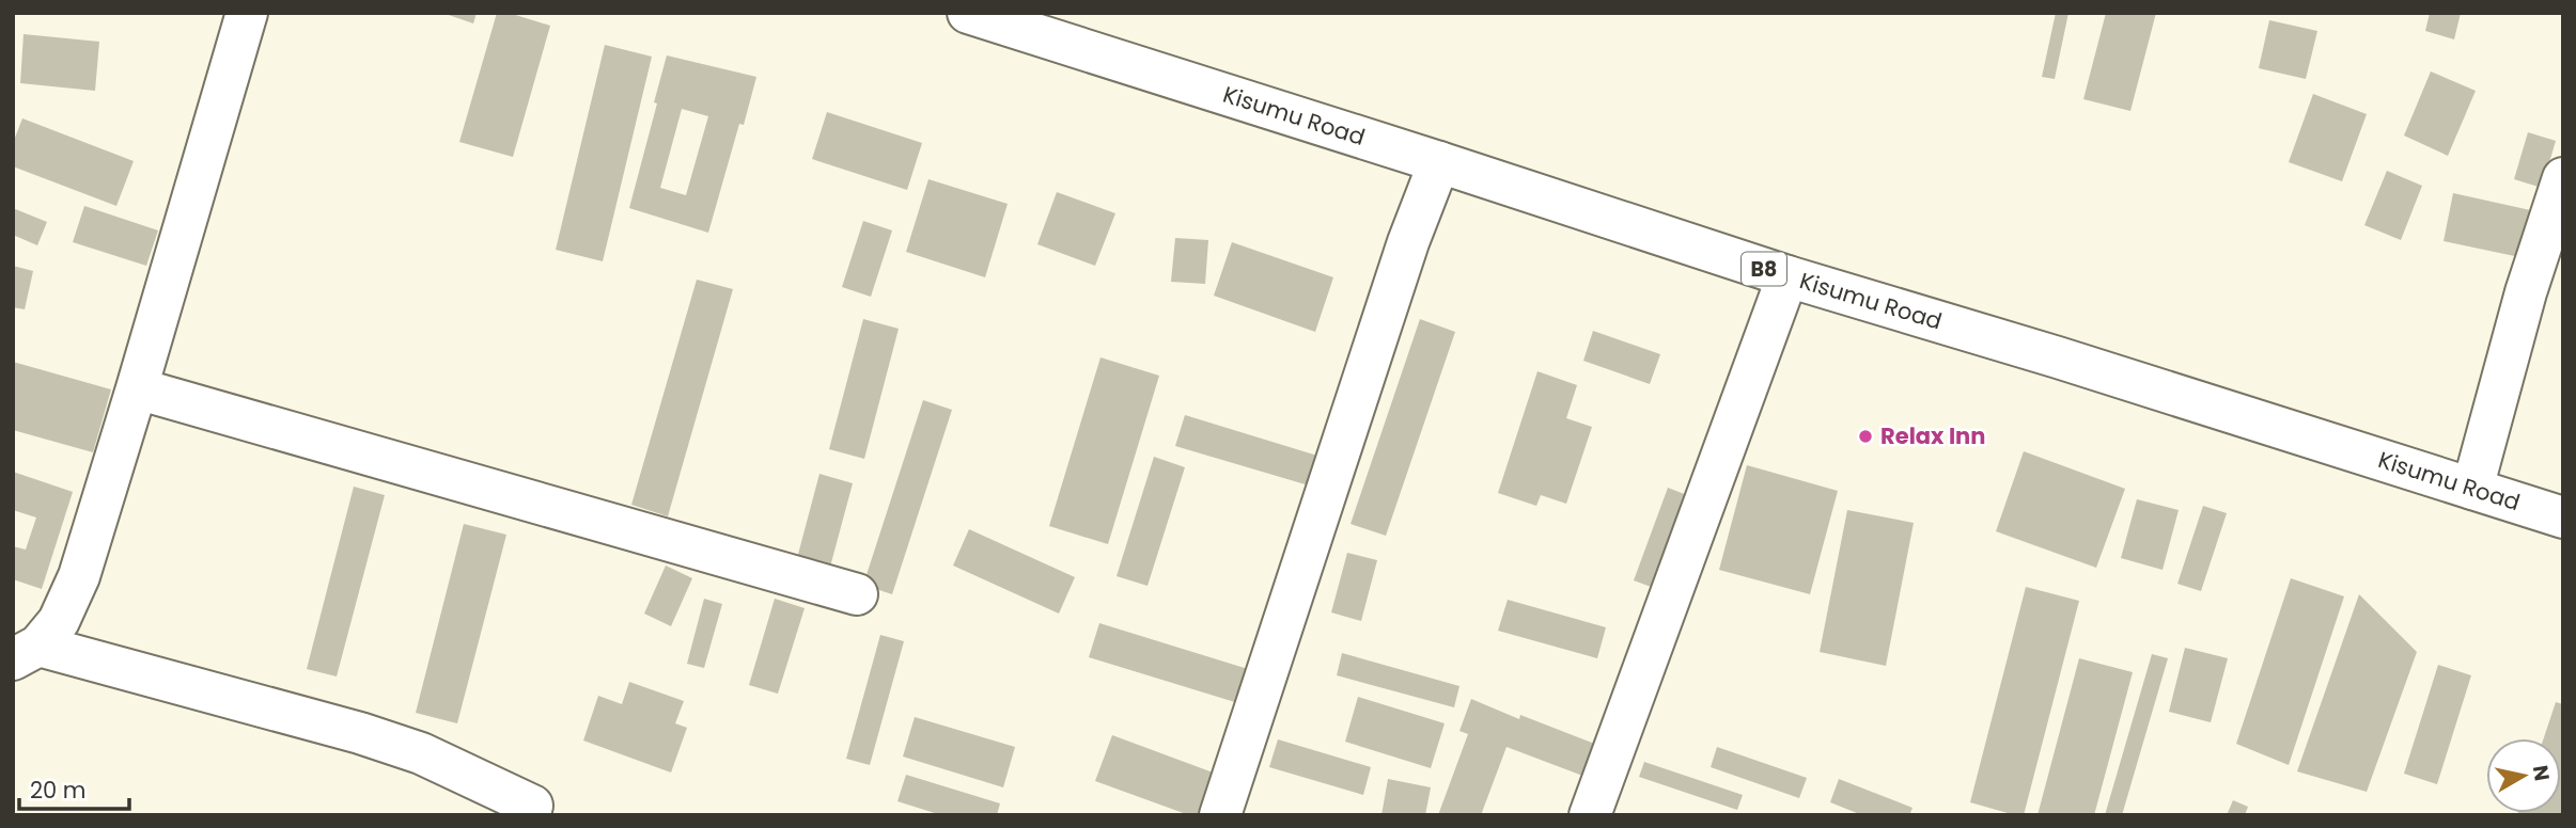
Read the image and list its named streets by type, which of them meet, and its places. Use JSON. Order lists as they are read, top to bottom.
{
  "streets": {
    "main road": ["Kisumu Road", "B8"]
  },
  "places": ["Relax Inn"],
  "scale_bar": "20 m",
  "north": "right"
}
